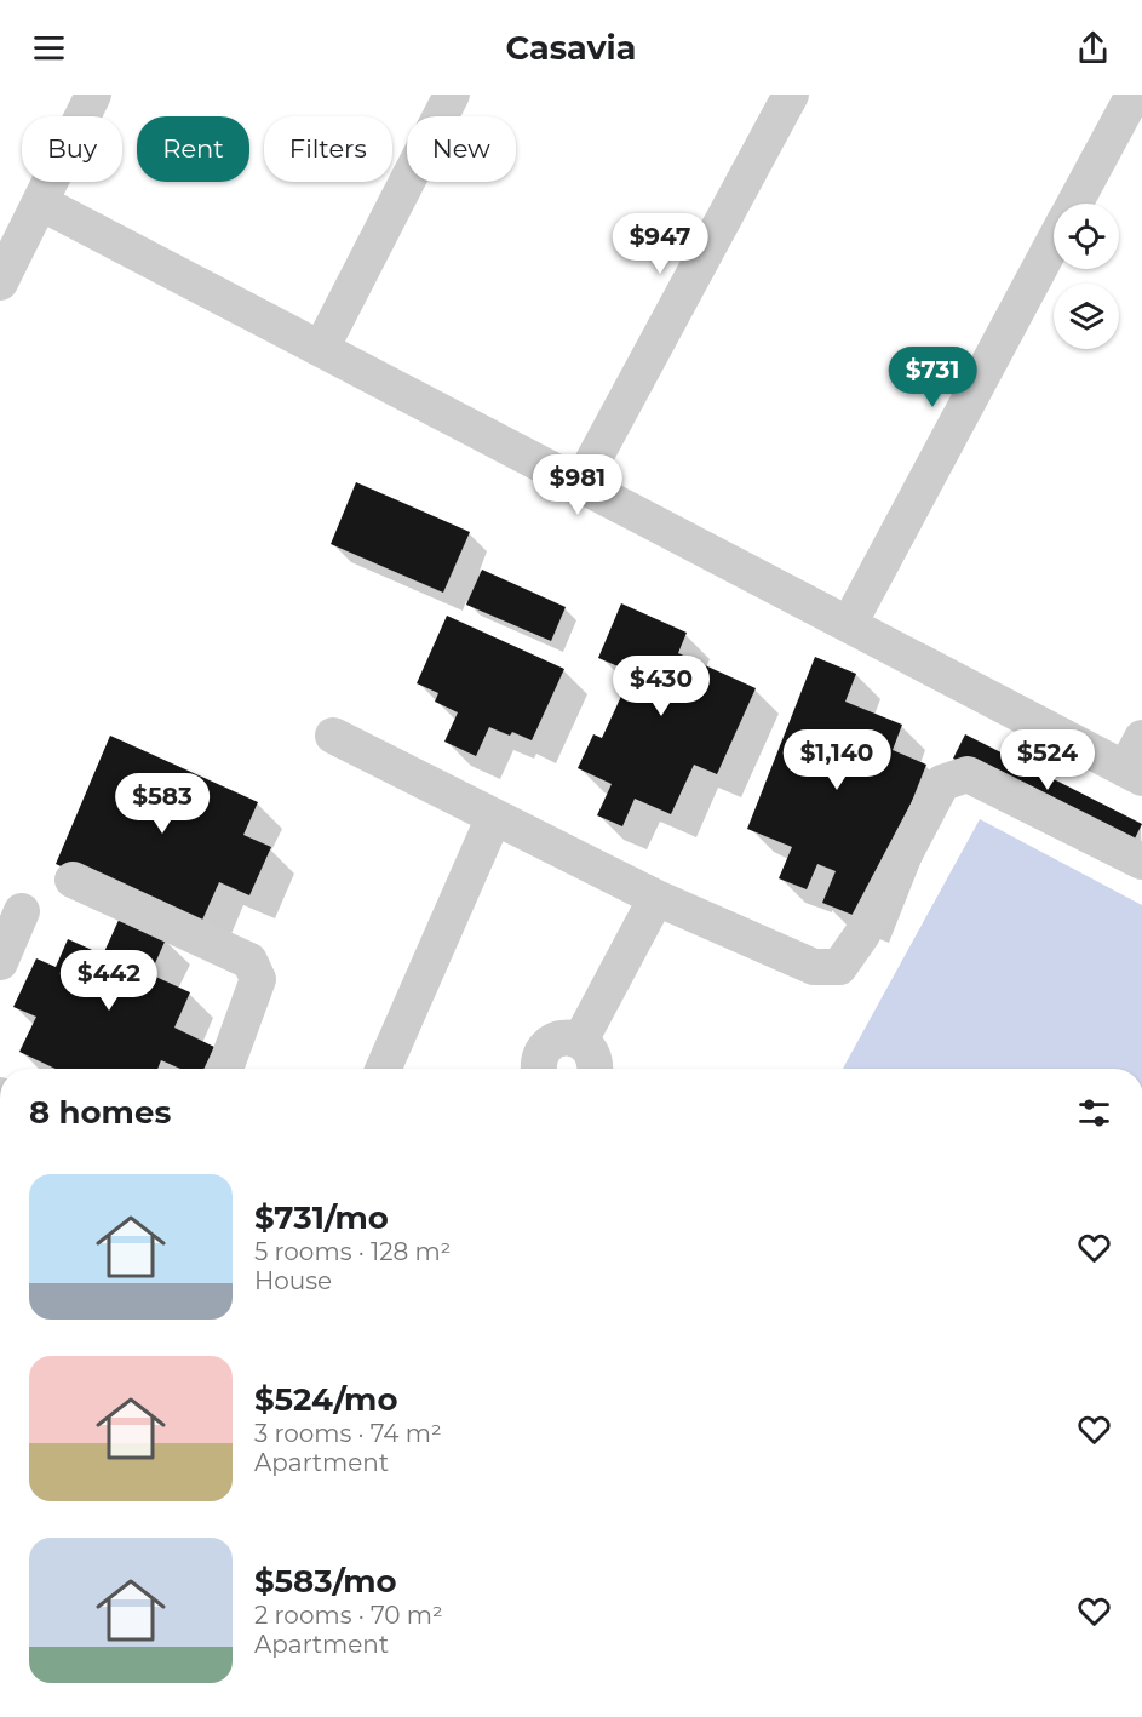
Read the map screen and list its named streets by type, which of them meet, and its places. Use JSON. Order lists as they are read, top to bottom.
{
  "page": {
    "header": "Casavia",
    "chip": [
      "Buy",
      "Rent",
      "Filters",
      "New"
    ],
    "price": [
      "$947",
      "$731",
      "$981",
      "$430",
      "$1,140",
      "$524",
      "$583",
      "$442"
    ],
    "heading": "8 homes",
    "list": [
      {
        "name": "$731/mo",
        "note": "5 rooms · 128 m² · House"
      },
      {
        "name": "$524/mo",
        "note": "3 rooms · 74 m² · Apartment"
      },
      {
        "name": "$583/mo",
        "note": "2 rooms · 70 m² · Apartment"
      }
    ]
  }
}
